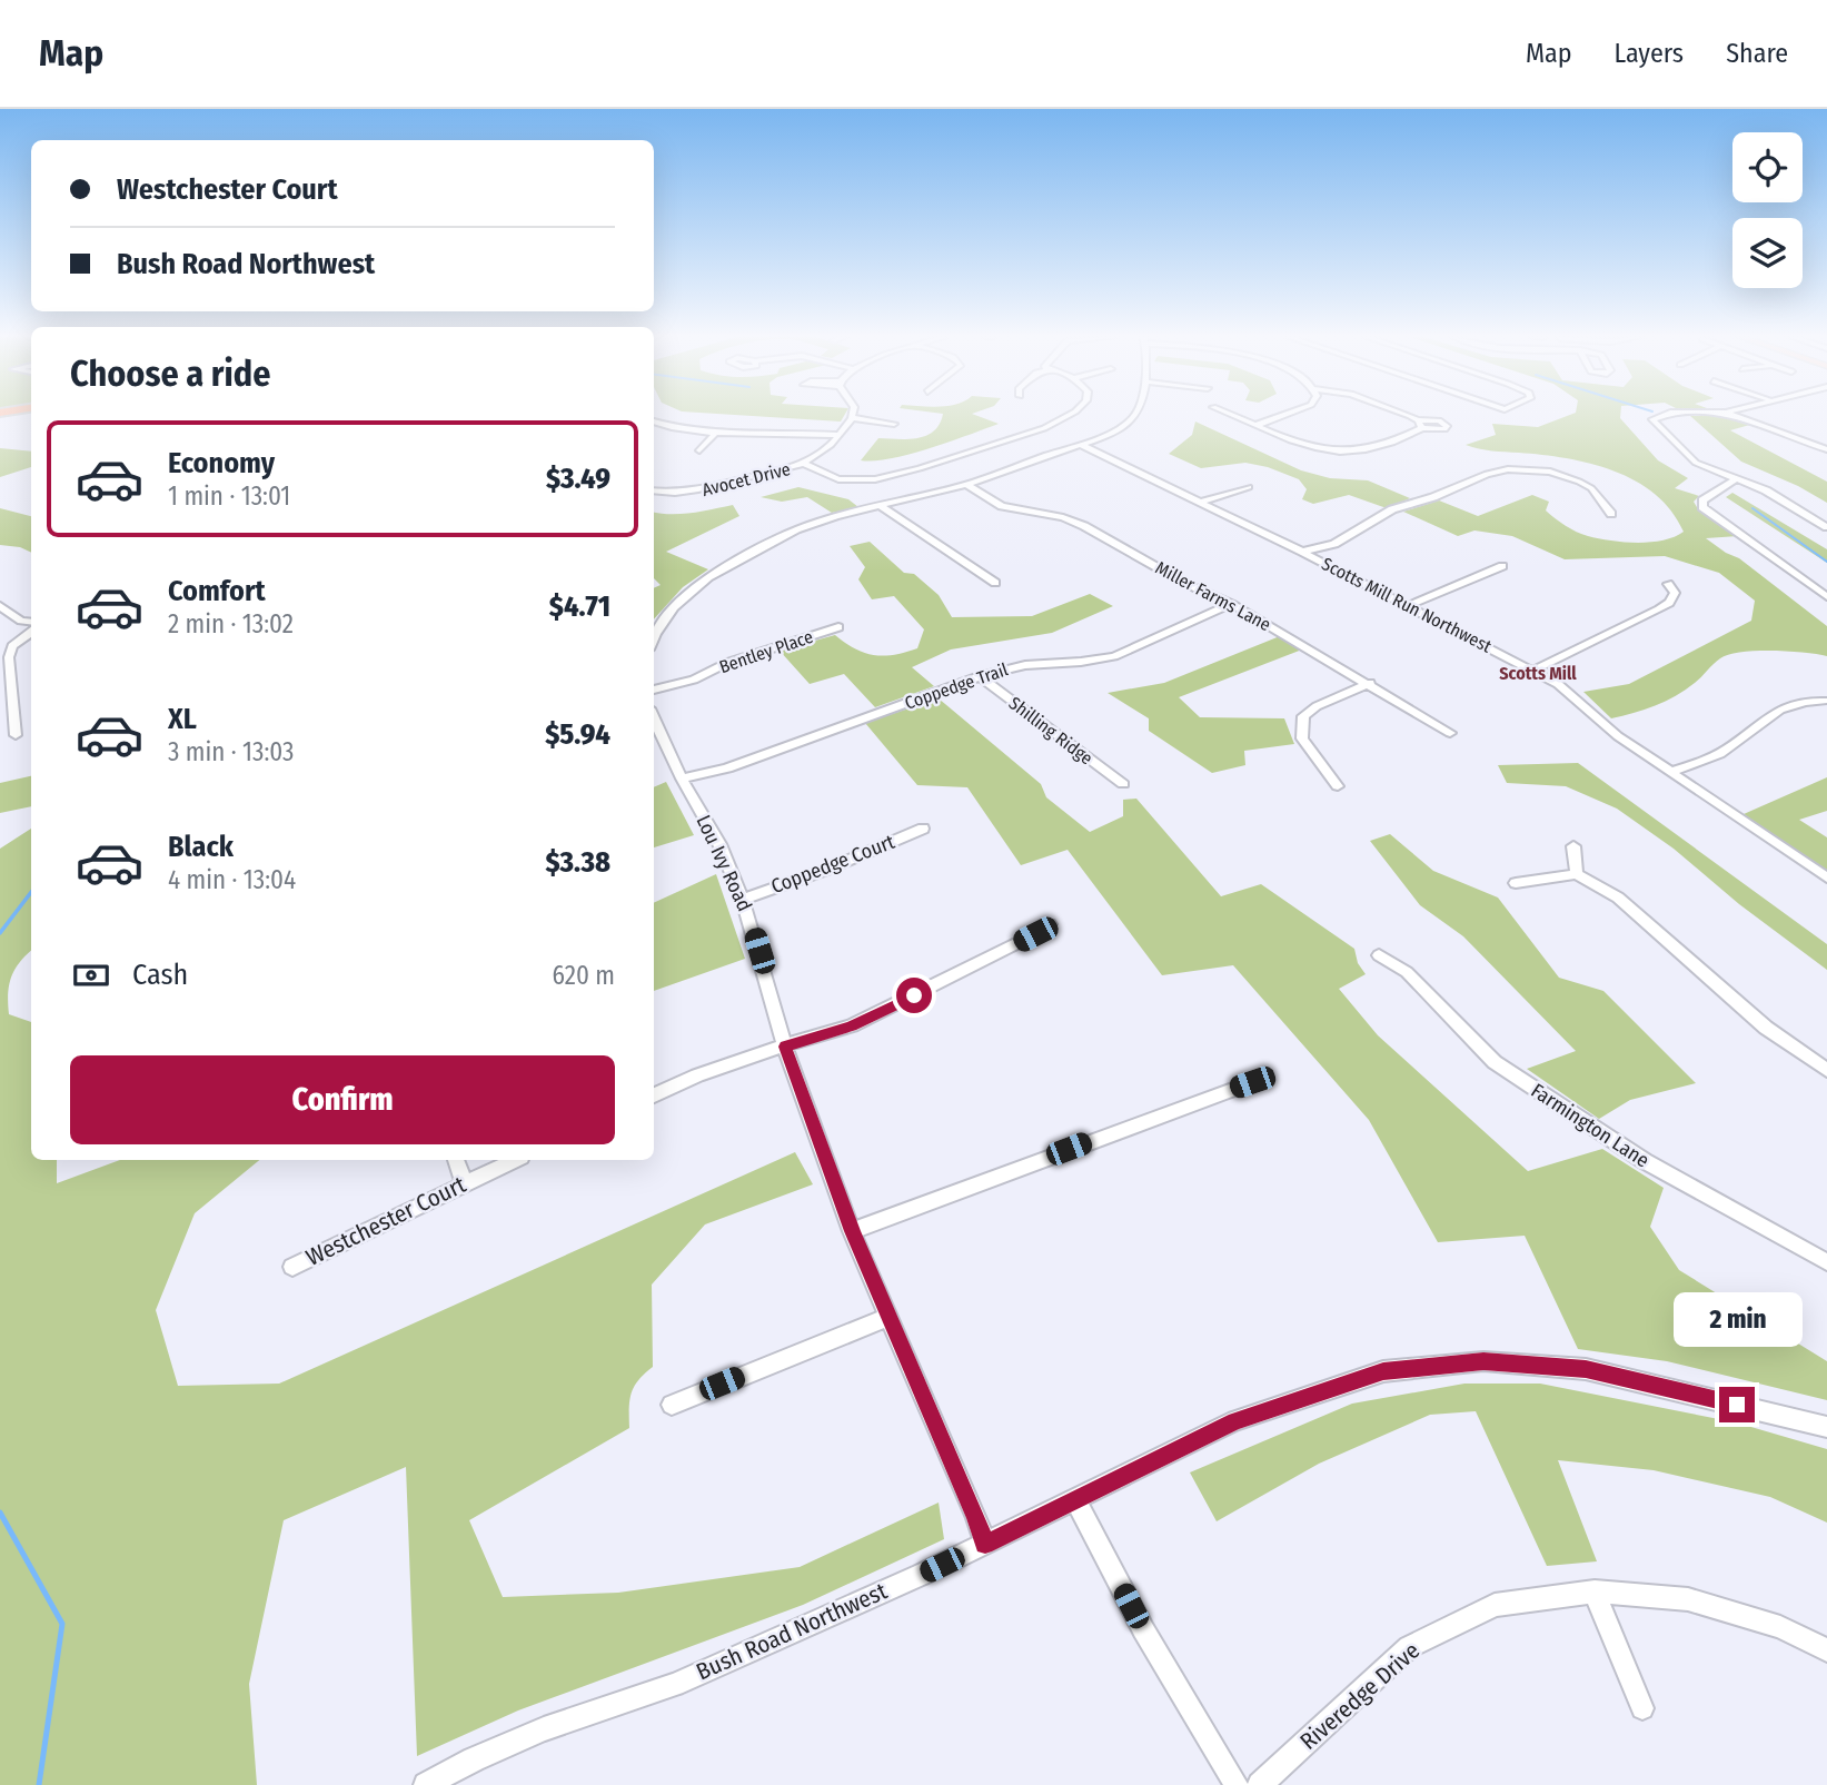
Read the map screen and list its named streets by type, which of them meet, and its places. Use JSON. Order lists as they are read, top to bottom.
{
  "streets": {
    "street": [
      "Avocet Drive",
      "Miller Farms Lane",
      "Scotts Mill Run Northwest",
      "Bentley Place",
      "Coppedge Trail",
      "Shilling Ridge",
      "Lou Ivy Road",
      "Coppedge Court",
      "Farmington Lane",
      "Westchester Court",
      "Bush Road Northwest",
      "Riveredge Drive"
    ]
  },
  "crossings": [
    ["Miller Farms Lane", "Coppedge Trail"],
    ["Coppedge Trail", "Shilling Ridge"],
    ["Coppedge Trail", "Lou Ivy Road"],
    ["Lou Ivy Road", "Coppedge Court"],
    ["Lou Ivy Road", "Bush Road Northwest"]
  ],
  "districts": ["Scotts Mill"],
  "page": {
    "header": "Map",
    "nav": ["Map", "Layers", "Share"],
    "banner": ["Westchester Court", "Bush Road Northwest"],
    "heading": "Choose a ride",
    "list": [
      {
        "name": "Economy",
        "note": "1 min · 13:01",
        "value": "$3.49"
      },
      {
        "name": "Comfort",
        "note": "2 min · 13:02",
        "value": "$4.71"
      },
      {
        "name": "XL",
        "note": "3 min · 13:03",
        "value": "$5.94"
      },
      {
        "name": "Black",
        "note": "4 min · 13:04",
        "value": "$3.38"
      }
    ],
    "pay": ["Cash", "620 m"],
    "buttons": "Confirm",
    "bubble": "2 min"
  }
}
